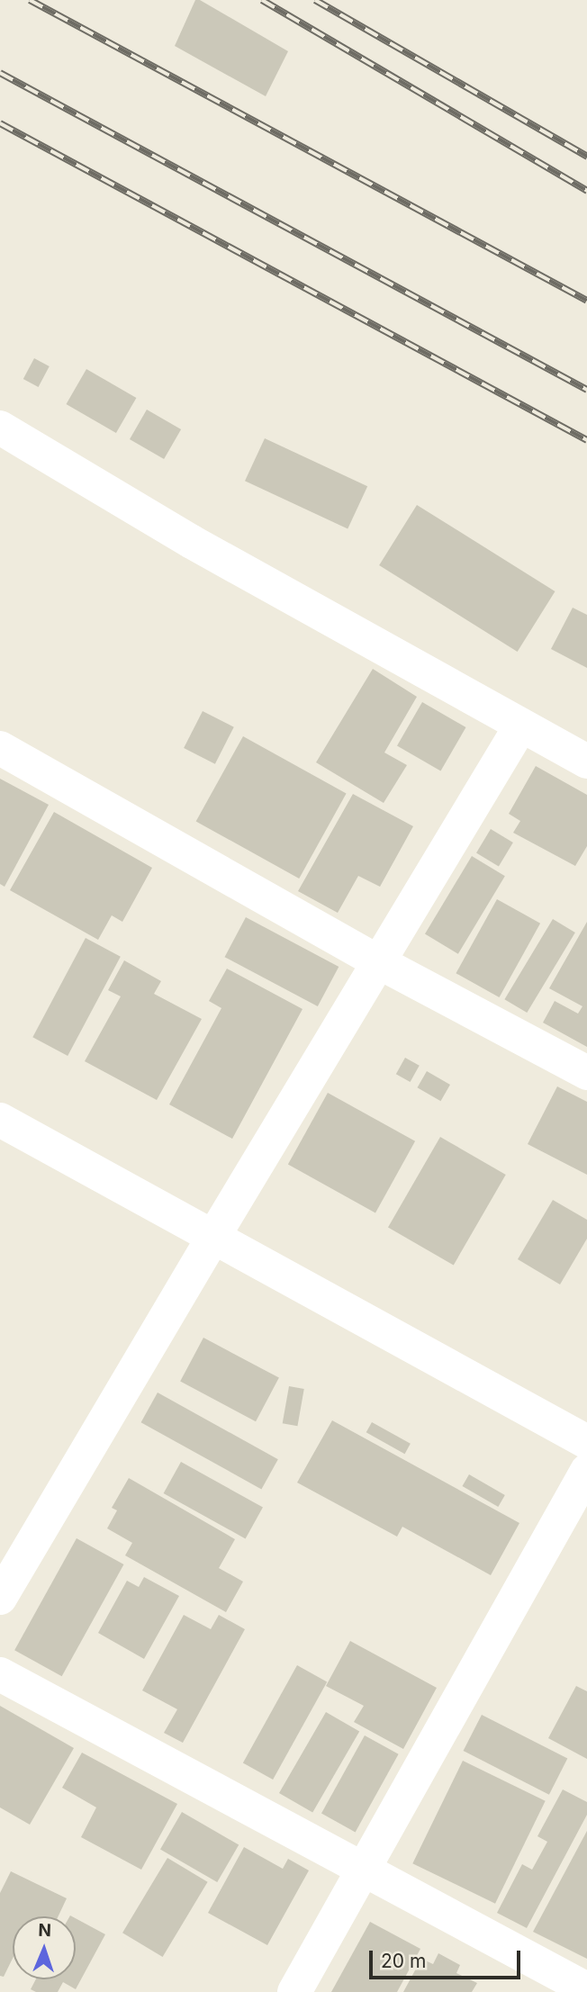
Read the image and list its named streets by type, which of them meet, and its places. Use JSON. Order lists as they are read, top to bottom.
{
  "scale_bar": "20 m",
  "north": "top"
}
